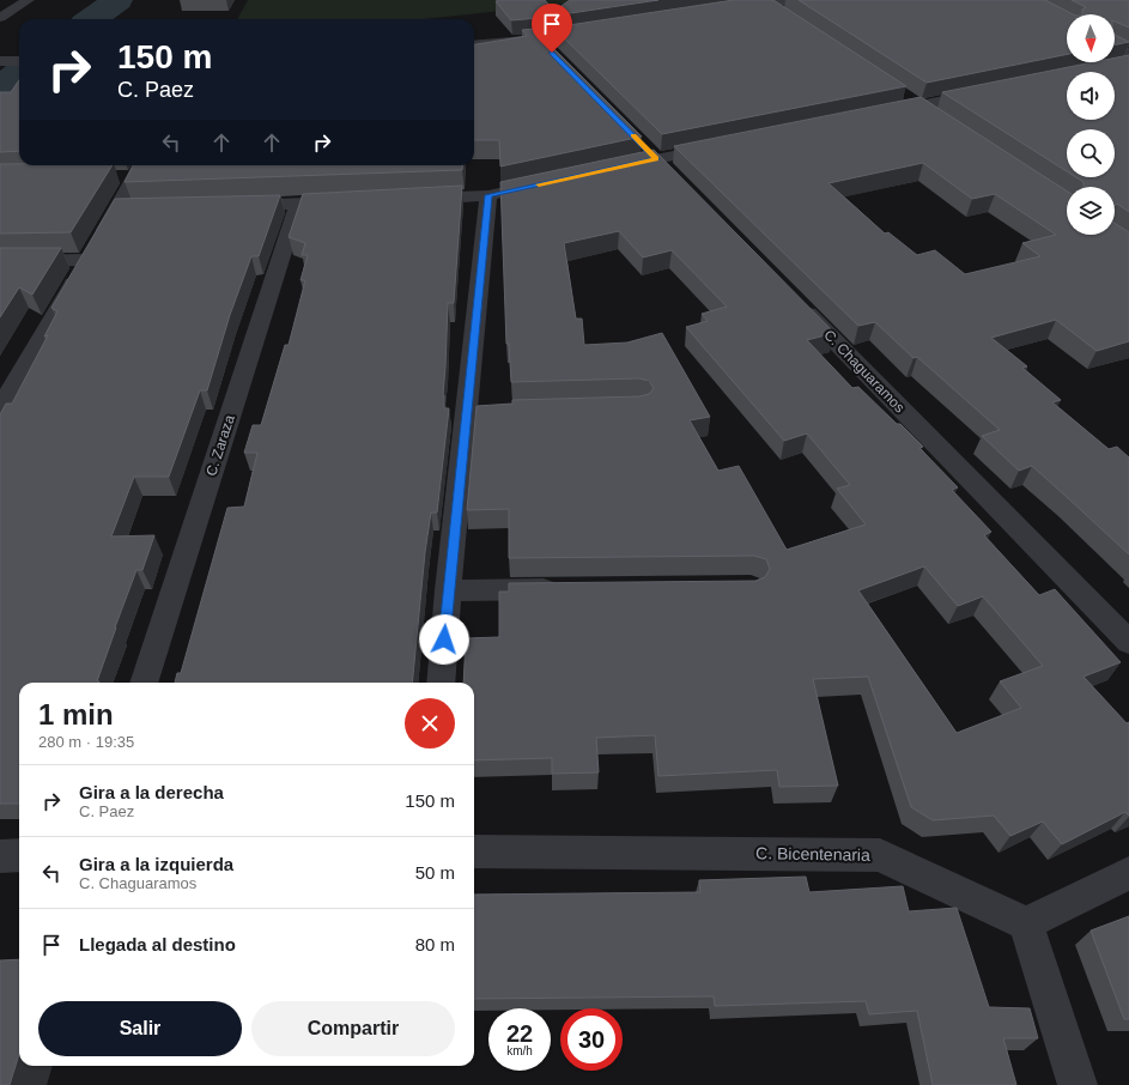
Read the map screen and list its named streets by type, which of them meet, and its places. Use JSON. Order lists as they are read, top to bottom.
{
  "streets": {
    "street": ["C. Chaguaramos", "C. Zaraza", "C. Bicentenaria"]
  },
  "north": "bottom",
  "page": {
    "turn": ["150 m", "C. Paez"],
    "heading": ["1 min", "280 m · 19:35"],
    "list": [
      {
        "name": "Gira a la derecha",
        "note": "C. Paez",
        "value": "150 m"
      },
      {
        "name": "Gira a la izquierda",
        "note": "C. Chaguaramos",
        "value": "50 m"
      },
      {
        "name": "Llegada al destino",
        "value": "80 m"
      }
    ],
    "buttons": ["Salir", "Compartir"],
    "speed": "22 km/h",
    "limit": "30"
  }
}
